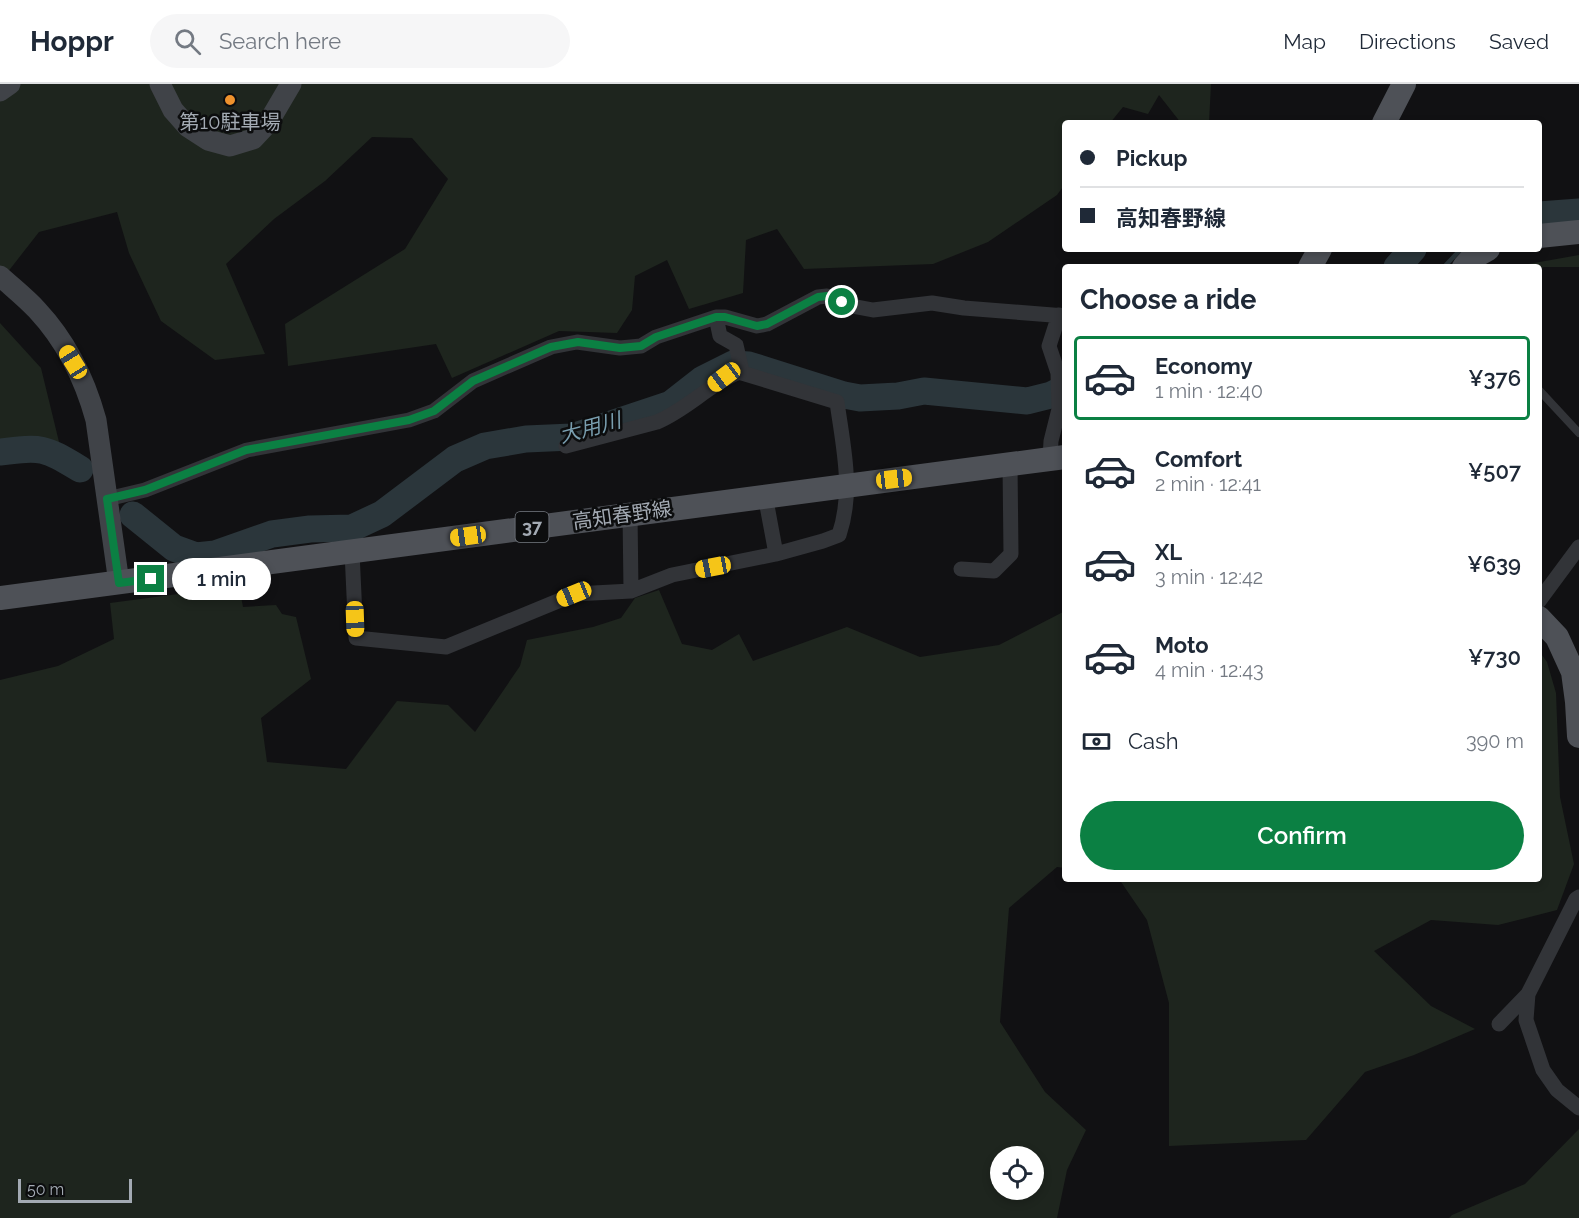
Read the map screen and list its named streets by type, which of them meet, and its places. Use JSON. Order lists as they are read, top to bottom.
{
  "streets": {
    "main road": ["高知春野線", "37"]
  },
  "water": ["大用川"],
  "places": ["第10駐車場"],
  "scale_bar": "50 m",
  "page": {
    "header": "Hoppr",
    "search": "Search here",
    "nav": ["Map", "Directions", "Saved"],
    "banner": ["Pickup", "高知春野線"],
    "heading": "Choose a ride",
    "list": [
      {
        "name": "Economy",
        "note": "1 min · 12:40",
        "value": "¥376"
      },
      {
        "name": "Comfort",
        "note": "2 min · 12:41",
        "value": "¥507"
      },
      {
        "name": "XL",
        "note": "3 min · 12:42",
        "value": "¥639"
      },
      {
        "name": "Moto",
        "note": "4 min · 12:43",
        "value": "¥730"
      }
    ],
    "bubble": "1 min",
    "pay": ["Cash", "390 m"],
    "buttons": "Confirm",
    "scale": "50 m"
  }
}
